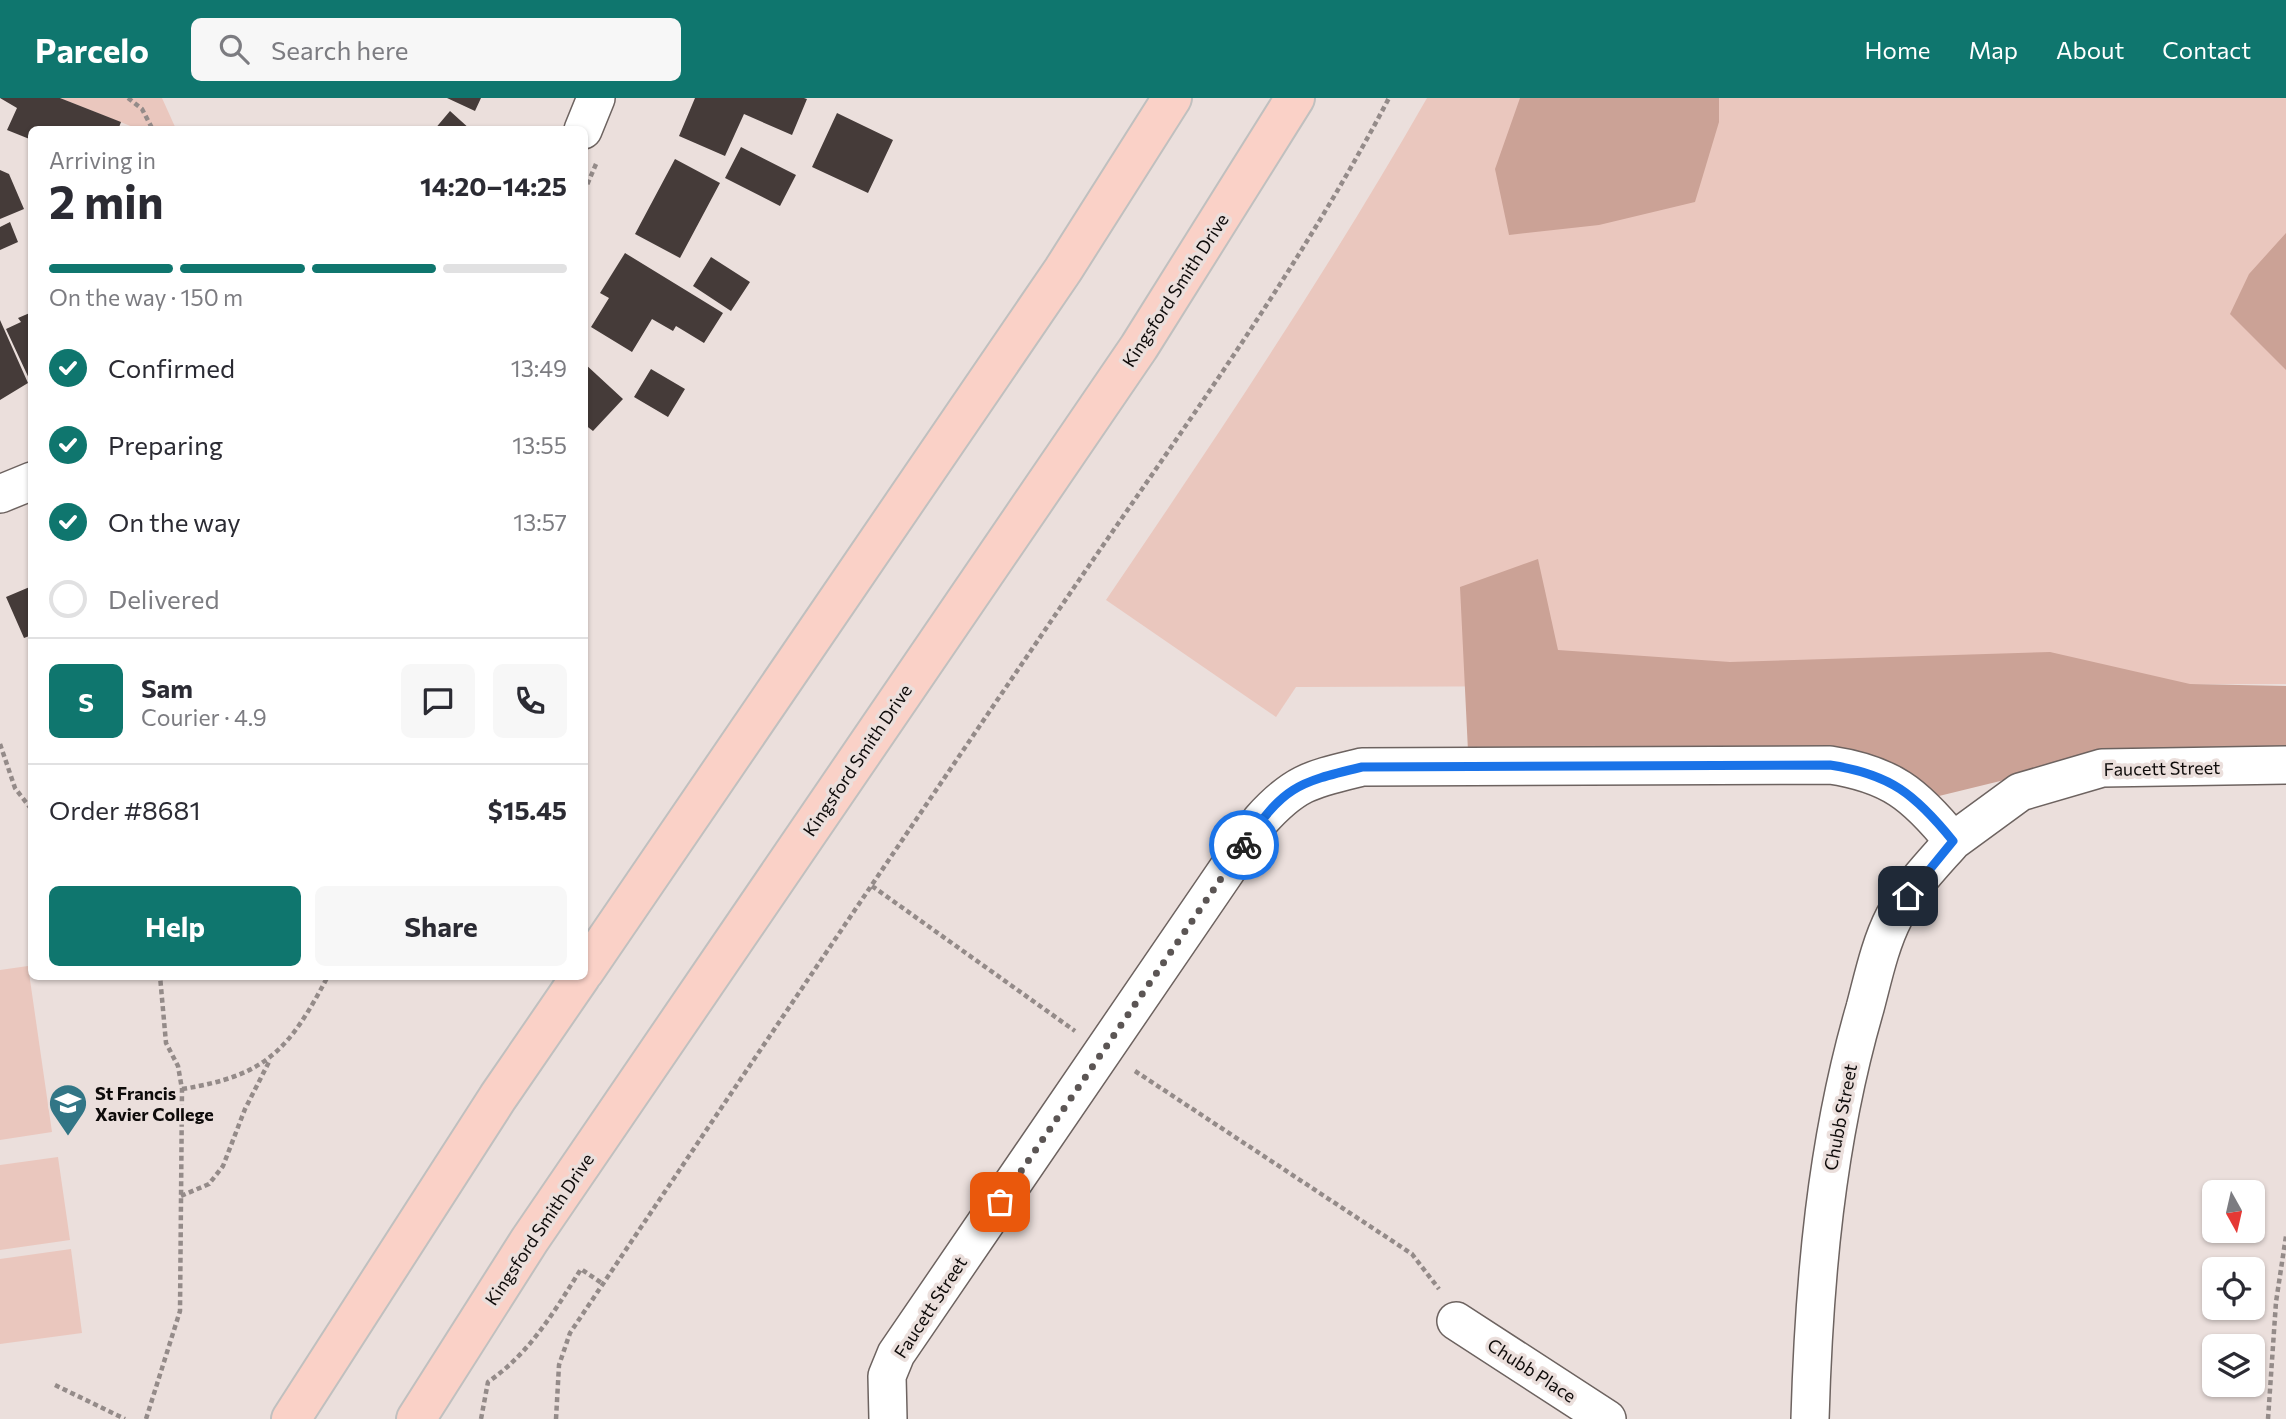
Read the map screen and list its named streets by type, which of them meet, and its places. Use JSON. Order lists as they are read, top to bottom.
{
  "streets": {
    "main road": ["Kingsford Smith Drive"],
    "street": ["Faucett Street", "Chubb Street", "Chubb Place"]
  },
  "crossings": [
    ["Faucett Street", "Chubb Street"]
  ],
  "places": {
    "school or university": ["St Francis Xavier College"]
  },
  "north": "bottom",
  "page": {
    "header": "Parcelo",
    "search": "Search here",
    "nav": [
      "Home",
      "Map",
      "About",
      "Contact"
    ],
    "heading": ["2 min", "Arriving in", "14:20–14:25"],
    "panel": [
      "Sam",
      "Courier · 4.9",
      "Order #8681",
      "$15.45"
    ],
    "bar": "On the way · 150 m",
    "list": [
      ["Confirmed", "13:49"],
      ["Preparing", "13:55"],
      ["On the way", "13:57"],
      "Delivered"
    ],
    "round": "S",
    "buttons": ["Help", "Share"]
  }
}
